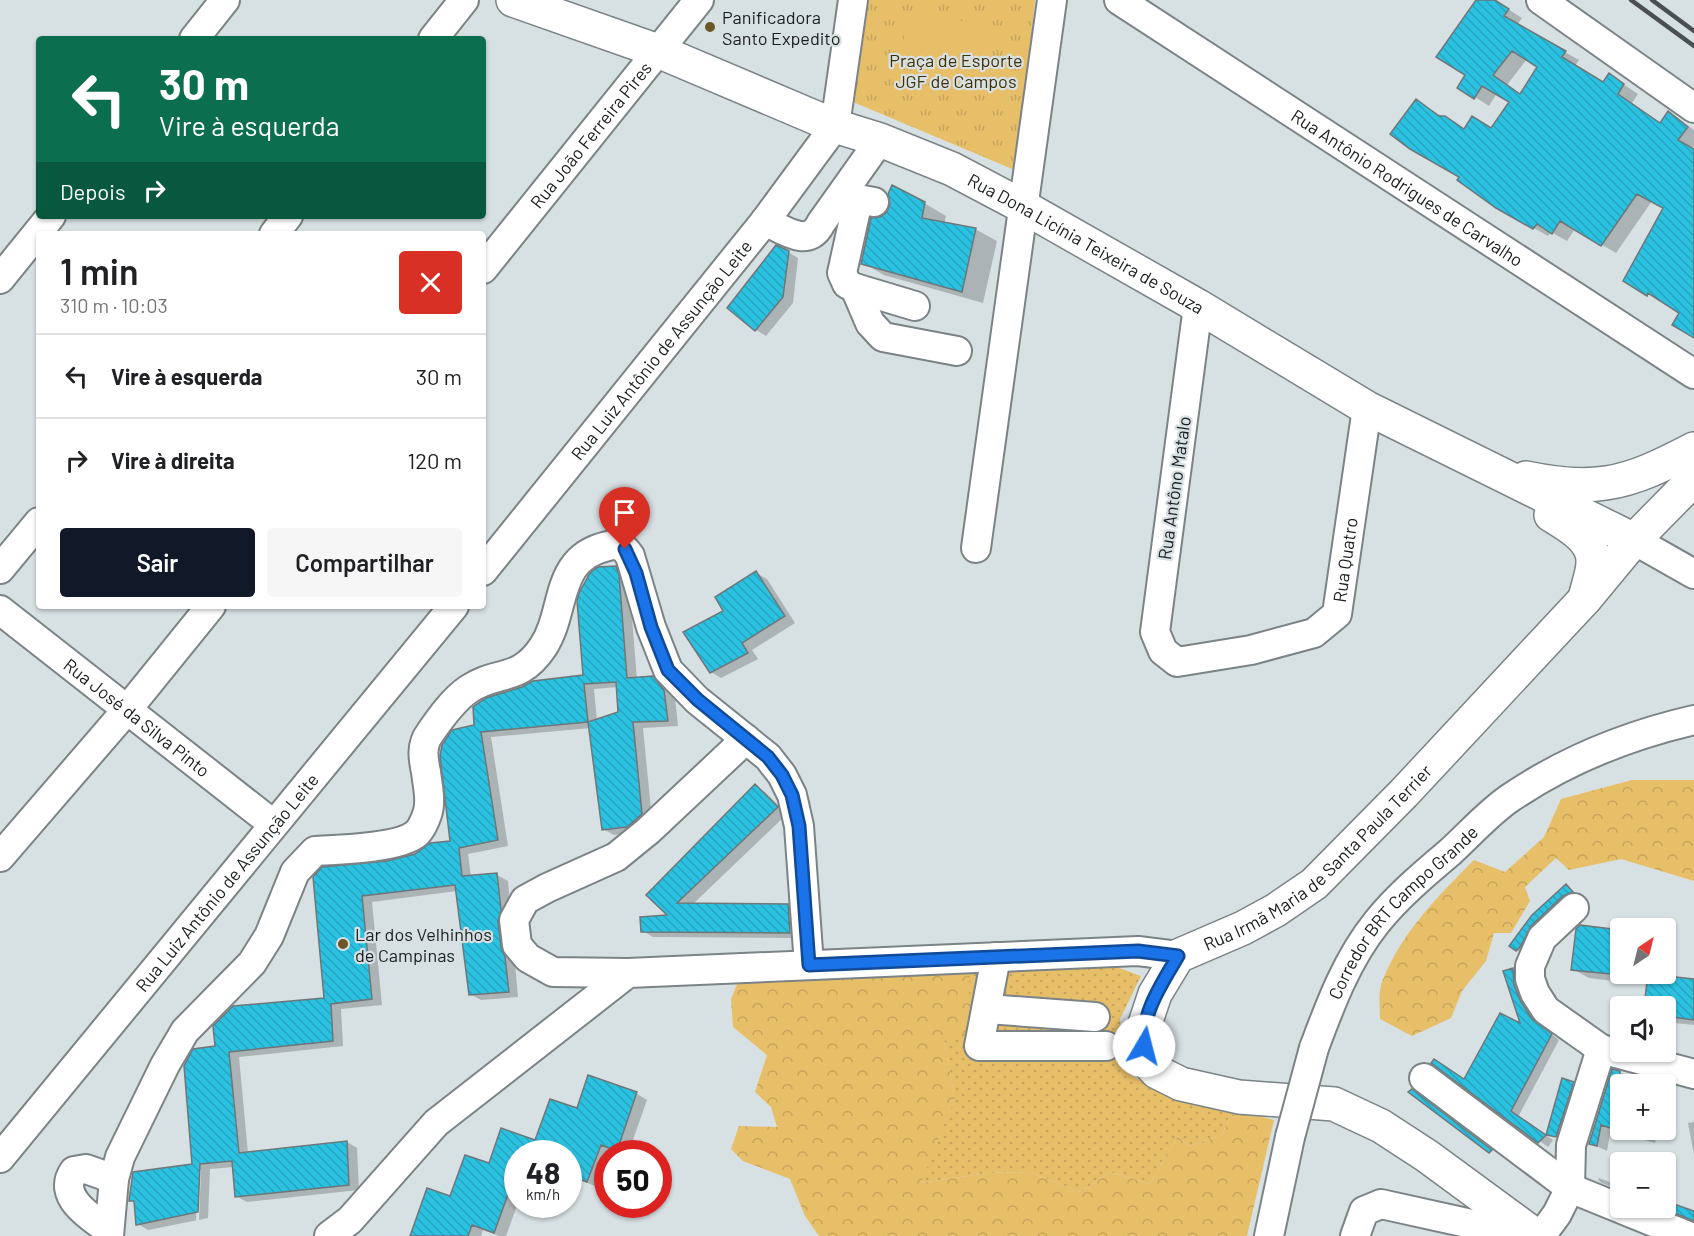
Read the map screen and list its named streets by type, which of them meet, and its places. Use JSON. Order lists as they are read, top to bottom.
{
  "streets": {
    "main road": ["Rua Dona Licínia Teixeira de Souza", "Rua Irmã Maria de Santa Paula Terrier"],
    "street": [
      "Rua João Ferreira Pires",
      "Rua Antônio Rodrigues de Carvalho",
      "Rua Luiz Antônio de Assunção Leite",
      "Rua Antôno Matalo",
      "Rua Quatro",
      "Rua José da Silva Pinto",
      "Corredor BRT Campo Grande"
    ]
  },
  "crossings": [
    ["Rua João Ferreira Pires", "Rua Dona Licínia Teixeira de Souza"],
    ["Rua Dona Licínia Teixeira de Souza", "Rua Luiz Antônio de Assunção Leite"],
    ["Rua Dona Licínia Teixeira de Souza", "Rua Antôno Matalo"],
    ["Rua Dona Licínia Teixeira de Souza", "Rua Quatro"],
    ["Rua Dona Licínia Teixeira de Souza", "Rua Irmã Maria de Santa Paula Terrier"],
    ["Rua Luiz Antônio de Assunção Leite", "Rua José da Silva Pinto"],
    ["Rua Antôno Matalo", "Rua Quatro"]
  ],
  "parks": ["Praça de Esporte JGF de Campos"],
  "places": ["Panificadora Santo Expedito", "Lar dos Velhinhos de Campinas"],
  "north": "top right",
  "page": {
    "turn": ["30 m", "Vire à esquerda"],
    "then": "Depois",
    "heading": ["1 min", "310 m · 10:03"],
    "list": [
      {
        "name": "Vire à esquerda",
        "value": "30 m"
      },
      {
        "name": "Vire à direita",
        "value": "120 m"
      }
    ],
    "buttons": ["Sair", "Compartilhar"],
    "map_buttons": ["+", "−"],
    "speed": "48 km/h",
    "limit": "50"
  }
}
